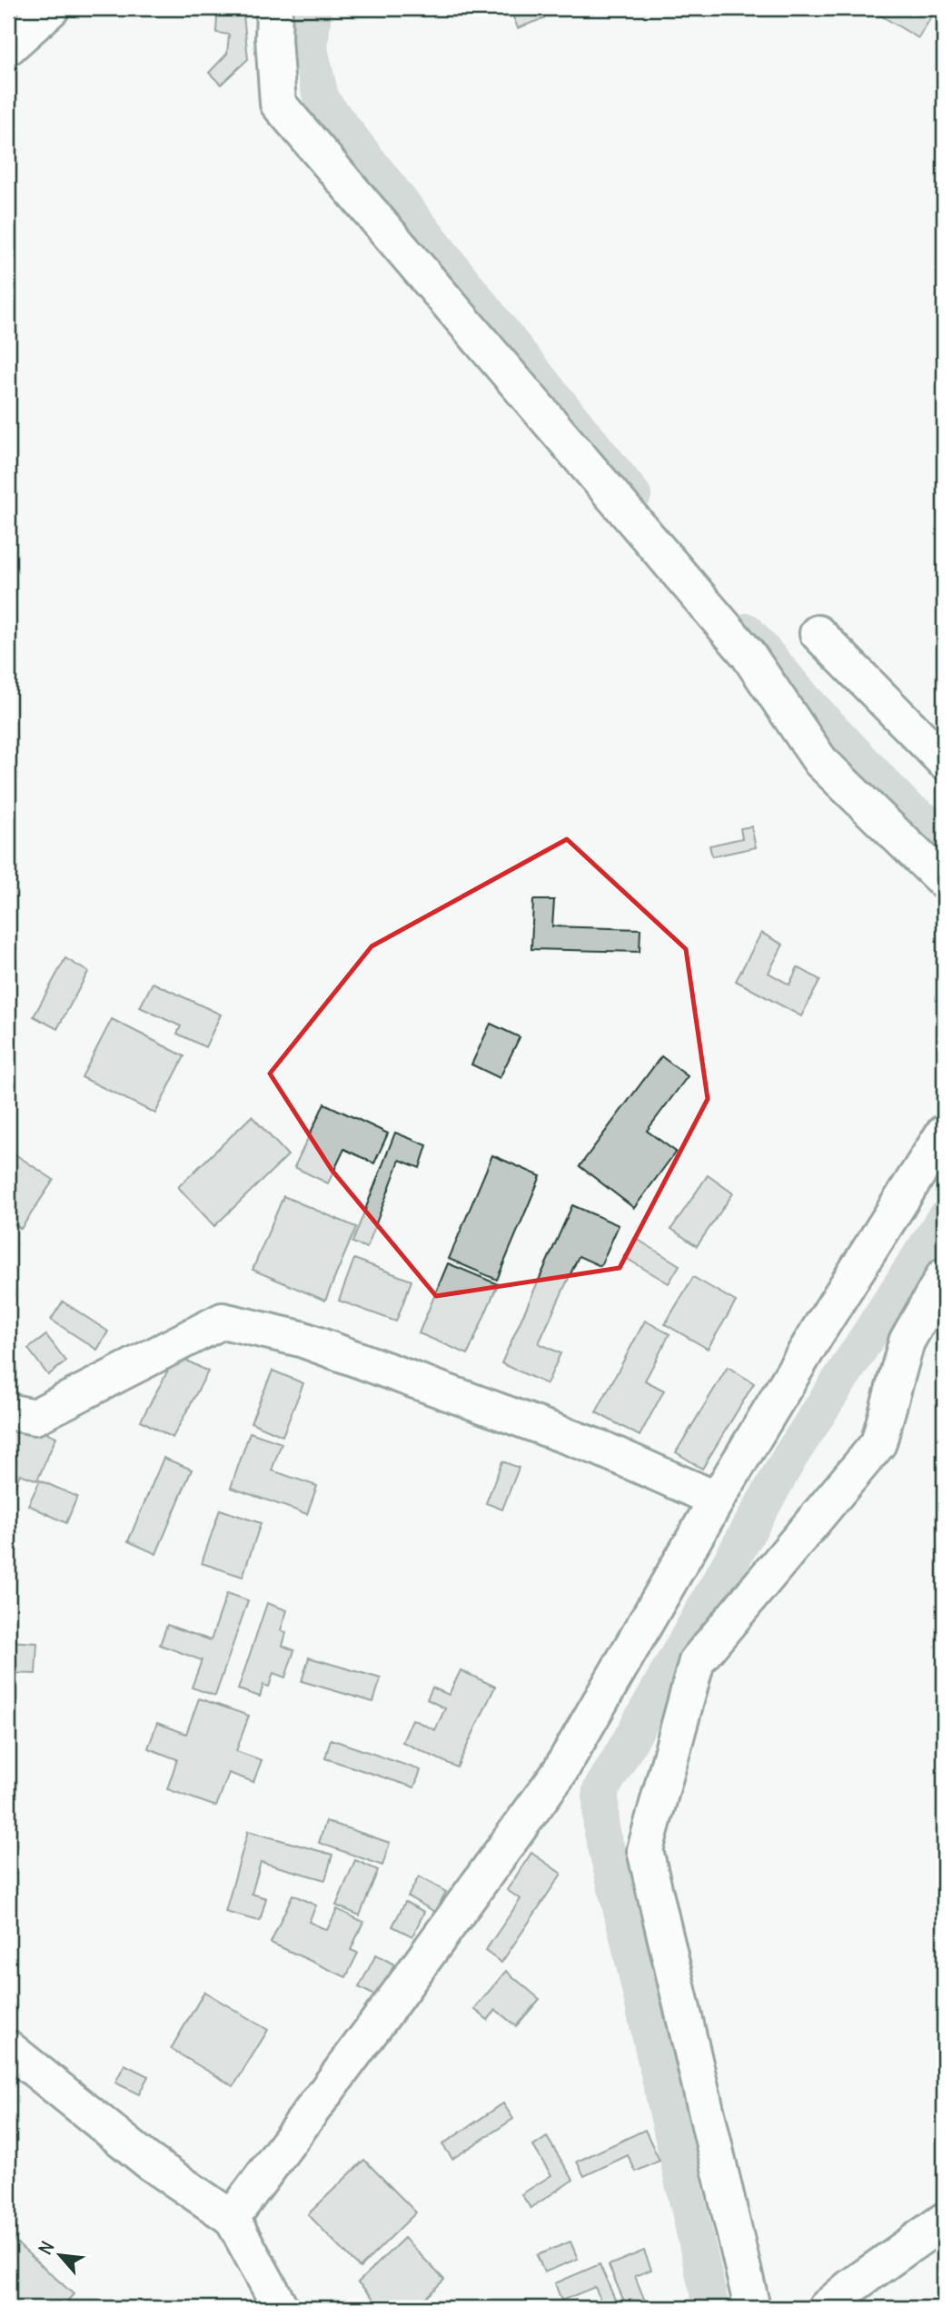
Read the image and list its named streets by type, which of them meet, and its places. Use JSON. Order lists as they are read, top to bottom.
{
  "north": "top left"
}
